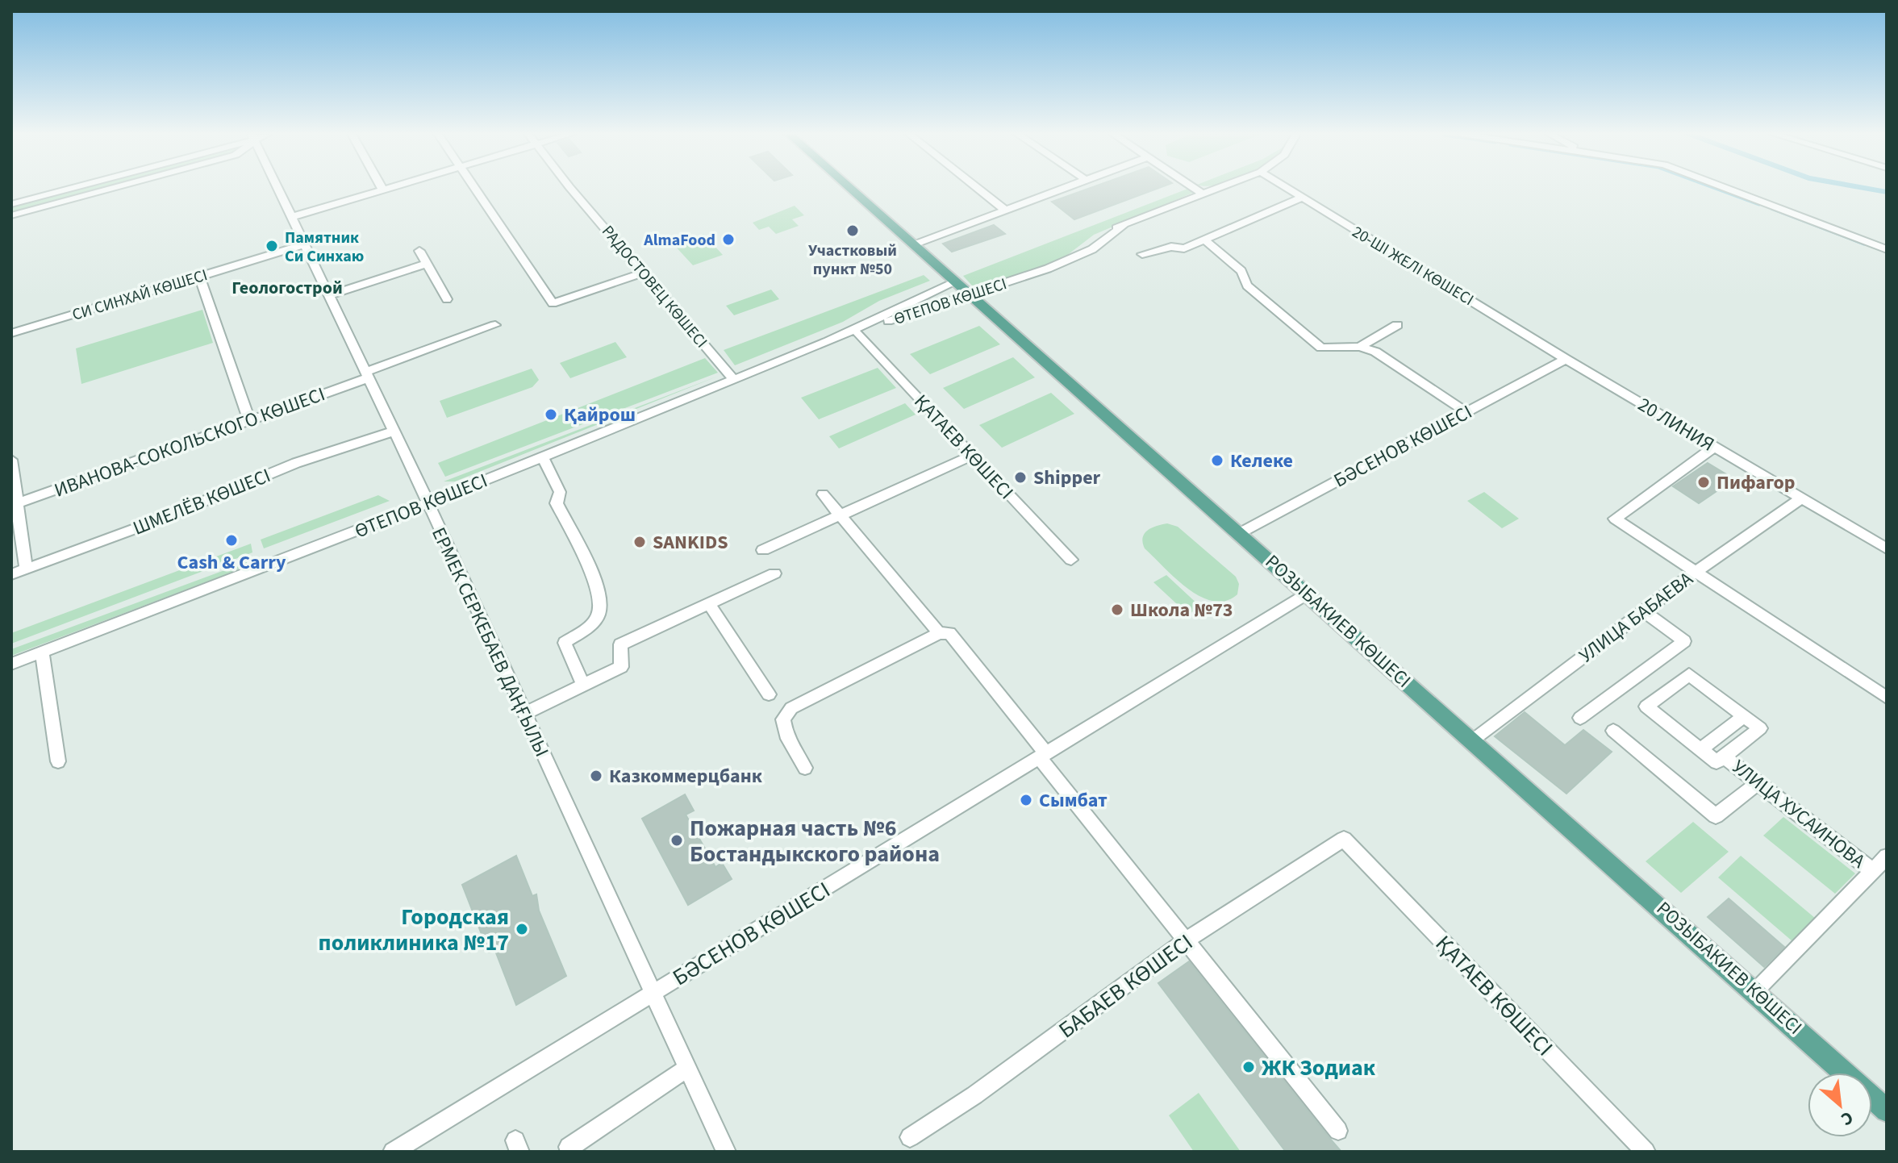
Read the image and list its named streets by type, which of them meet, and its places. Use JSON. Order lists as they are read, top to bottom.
{
  "streets": {
    "main road": ["РОЗЫБАКИЕВ КӨШЕСІ"],
    "street": [
      "20-ШІ ЖЕЛІ КӨШЕСІ",
      "РАДОСТОВЕЦ КӨШЕСІ",
      "СИ СИНХАЙ КӨШЕСІ",
      "ӨТЕПОВ КӨШЕСІ",
      "20 ЛИНИЯ",
      "ИВАНОВА-СОКОЛЬСКОГО КӨШЕСІ",
      "БӘСЕНОВ КӨШЕСІ",
      "ҚАТАЕВ КӨШЕСІ",
      "ШМЕЛЁВ КӨШЕСІ",
      "УЛИЦА БАБАЕВА",
      "ЕРМЕК СЕРКЕБАЕВ ДАҢҒЫЛЫ",
      "УЛИЦА ХУСАИНОВА",
      "БАБАЕВ КӨШЕСІ"
    ]
  },
  "crossings": [
    ["20-ШІ ЖЕЛІ КӨШЕСІ", "20 ЛИНИЯ"],
    ["20-ШІ ЖЕЛІ КӨШЕСІ", "БӘСЕНОВ КӨШЕСІ"],
    ["РАДОСТОВЕЦ КӨШЕСІ", "ӨТЕПОВ КӨШЕСІ"],
    ["СИ СИНХАЙ КӨШЕСІ", "ЕРМЕК СЕРКЕБАЕВ ДАҢҒЫЛЫ"],
    ["ӨТЕПОВ КӨШЕСІ", "ҚАТАЕВ КӨШЕСІ"],
    ["ӨТЕПОВ КӨШЕСІ", "РОЗЫБАКИЕВ КӨШЕСІ"],
    ["ӨТЕПОВ КӨШЕСІ", "ЕРМЕК СЕРКЕБАЕВ ДАҢҒЫЛЫ"],
    ["20 ЛИНИЯ", "БӘСЕНОВ КӨШЕСІ"],
    ["20 ЛИНИЯ", "УЛИЦА БАБАЕВА"],
    ["ИВАНОВА-СОКОЛЬСКОГО КӨШЕСІ", "ЕРМЕК СЕРКЕБАЕВ ДАҢҒЫЛЫ"],
    ["БӘСЕНОВ КӨШЕСІ", "РОЗЫБАКИЕВ КӨШЕСІ"],
    ["БӘСЕНОВ КӨШЕСІ", "ЕРМЕК СЕРКЕБАЕВ ДАҢҒЫЛЫ"],
    ["ҚАТАЕВ КӨШЕСІ", "БАБАЕВ КӨШЕСІ"],
    ["ШМЕЛЁВ КӨШЕСІ", "ЕРМЕК СЕРКЕБАЕВ ДАҢҒЫЛЫ"],
    ["УЛИЦА БАБАЕВА", "РОЗЫБАКИЕВ КӨШЕСІ"]
  ],
  "districts": ["Геологострой"],
  "places": [
    "Участковый пункт №50",
    "AlmaFood",
    "Памятник Си Синхаю",
    "Қайрош",
    "Келеке",
    "Shipper",
    "Пифагор",
    "Cash & Carry",
    "SANKIDS",
    "Школа №73",
    "Казкоммерцбанк",
    "Сымбат",
    "Пожарная часть №6 Бостандыкского района",
    "Городская поликлиника №17",
    "ЖК Зодиак"
  ],
  "north": "bottom right"
}
